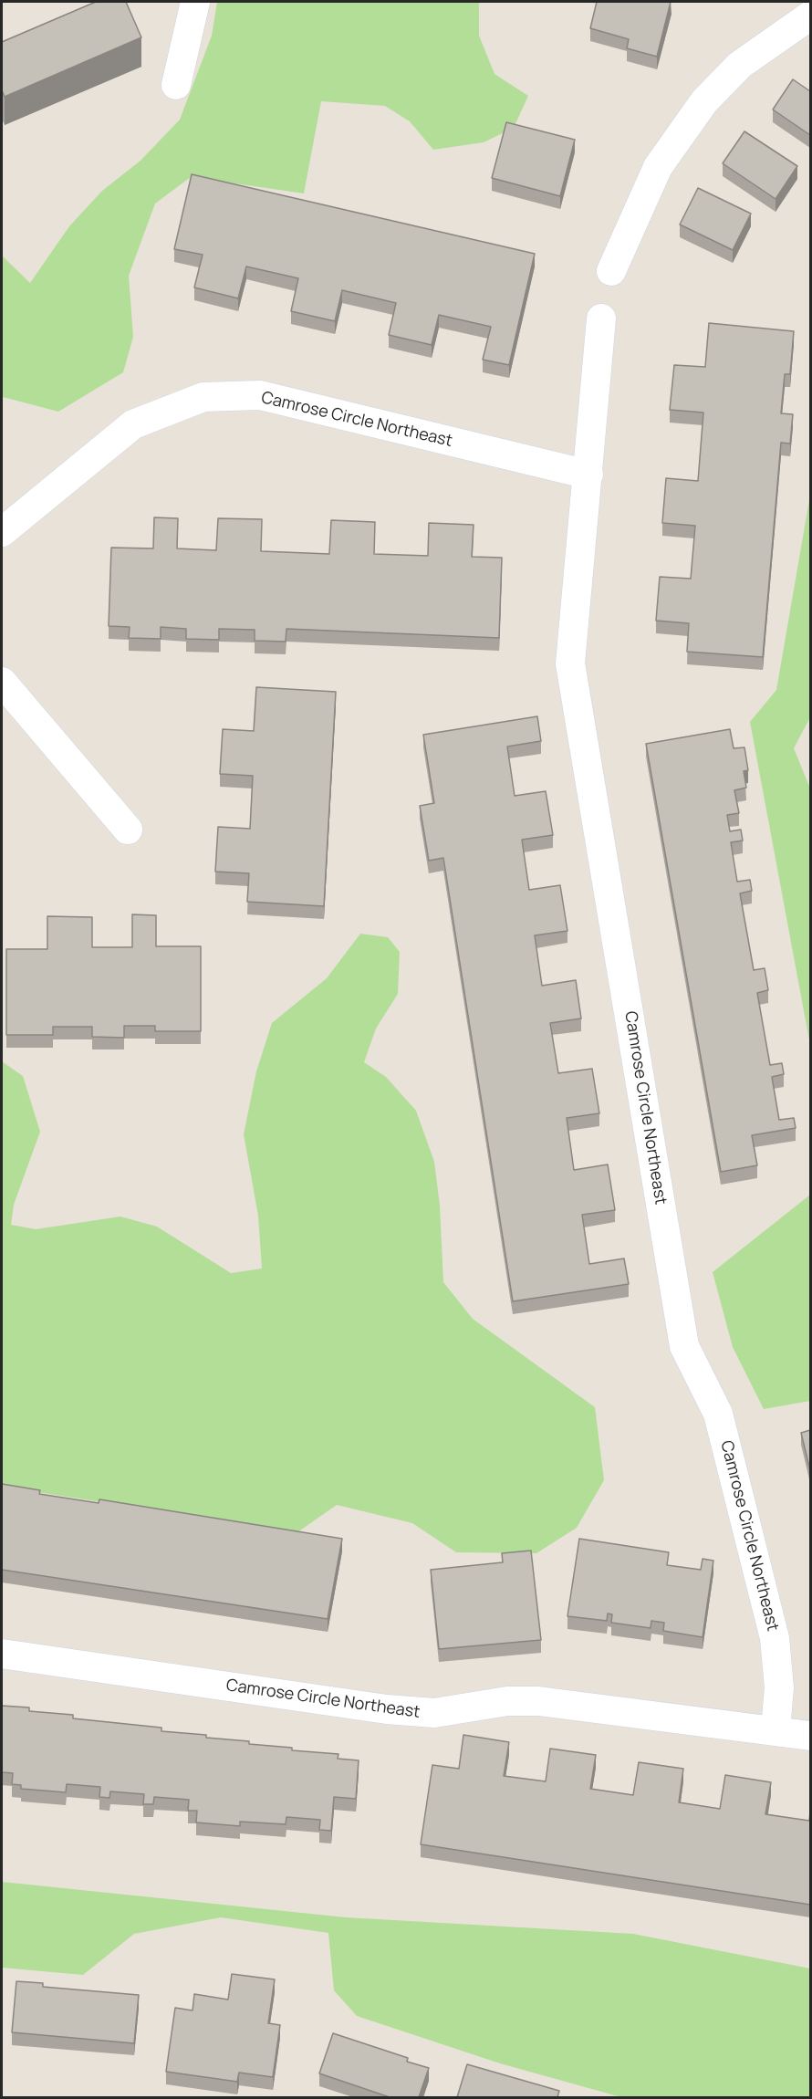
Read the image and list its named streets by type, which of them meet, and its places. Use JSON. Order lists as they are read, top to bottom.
{
  "streets": {
    "street": ["Camrose Circle Northeast"]
  }
}
